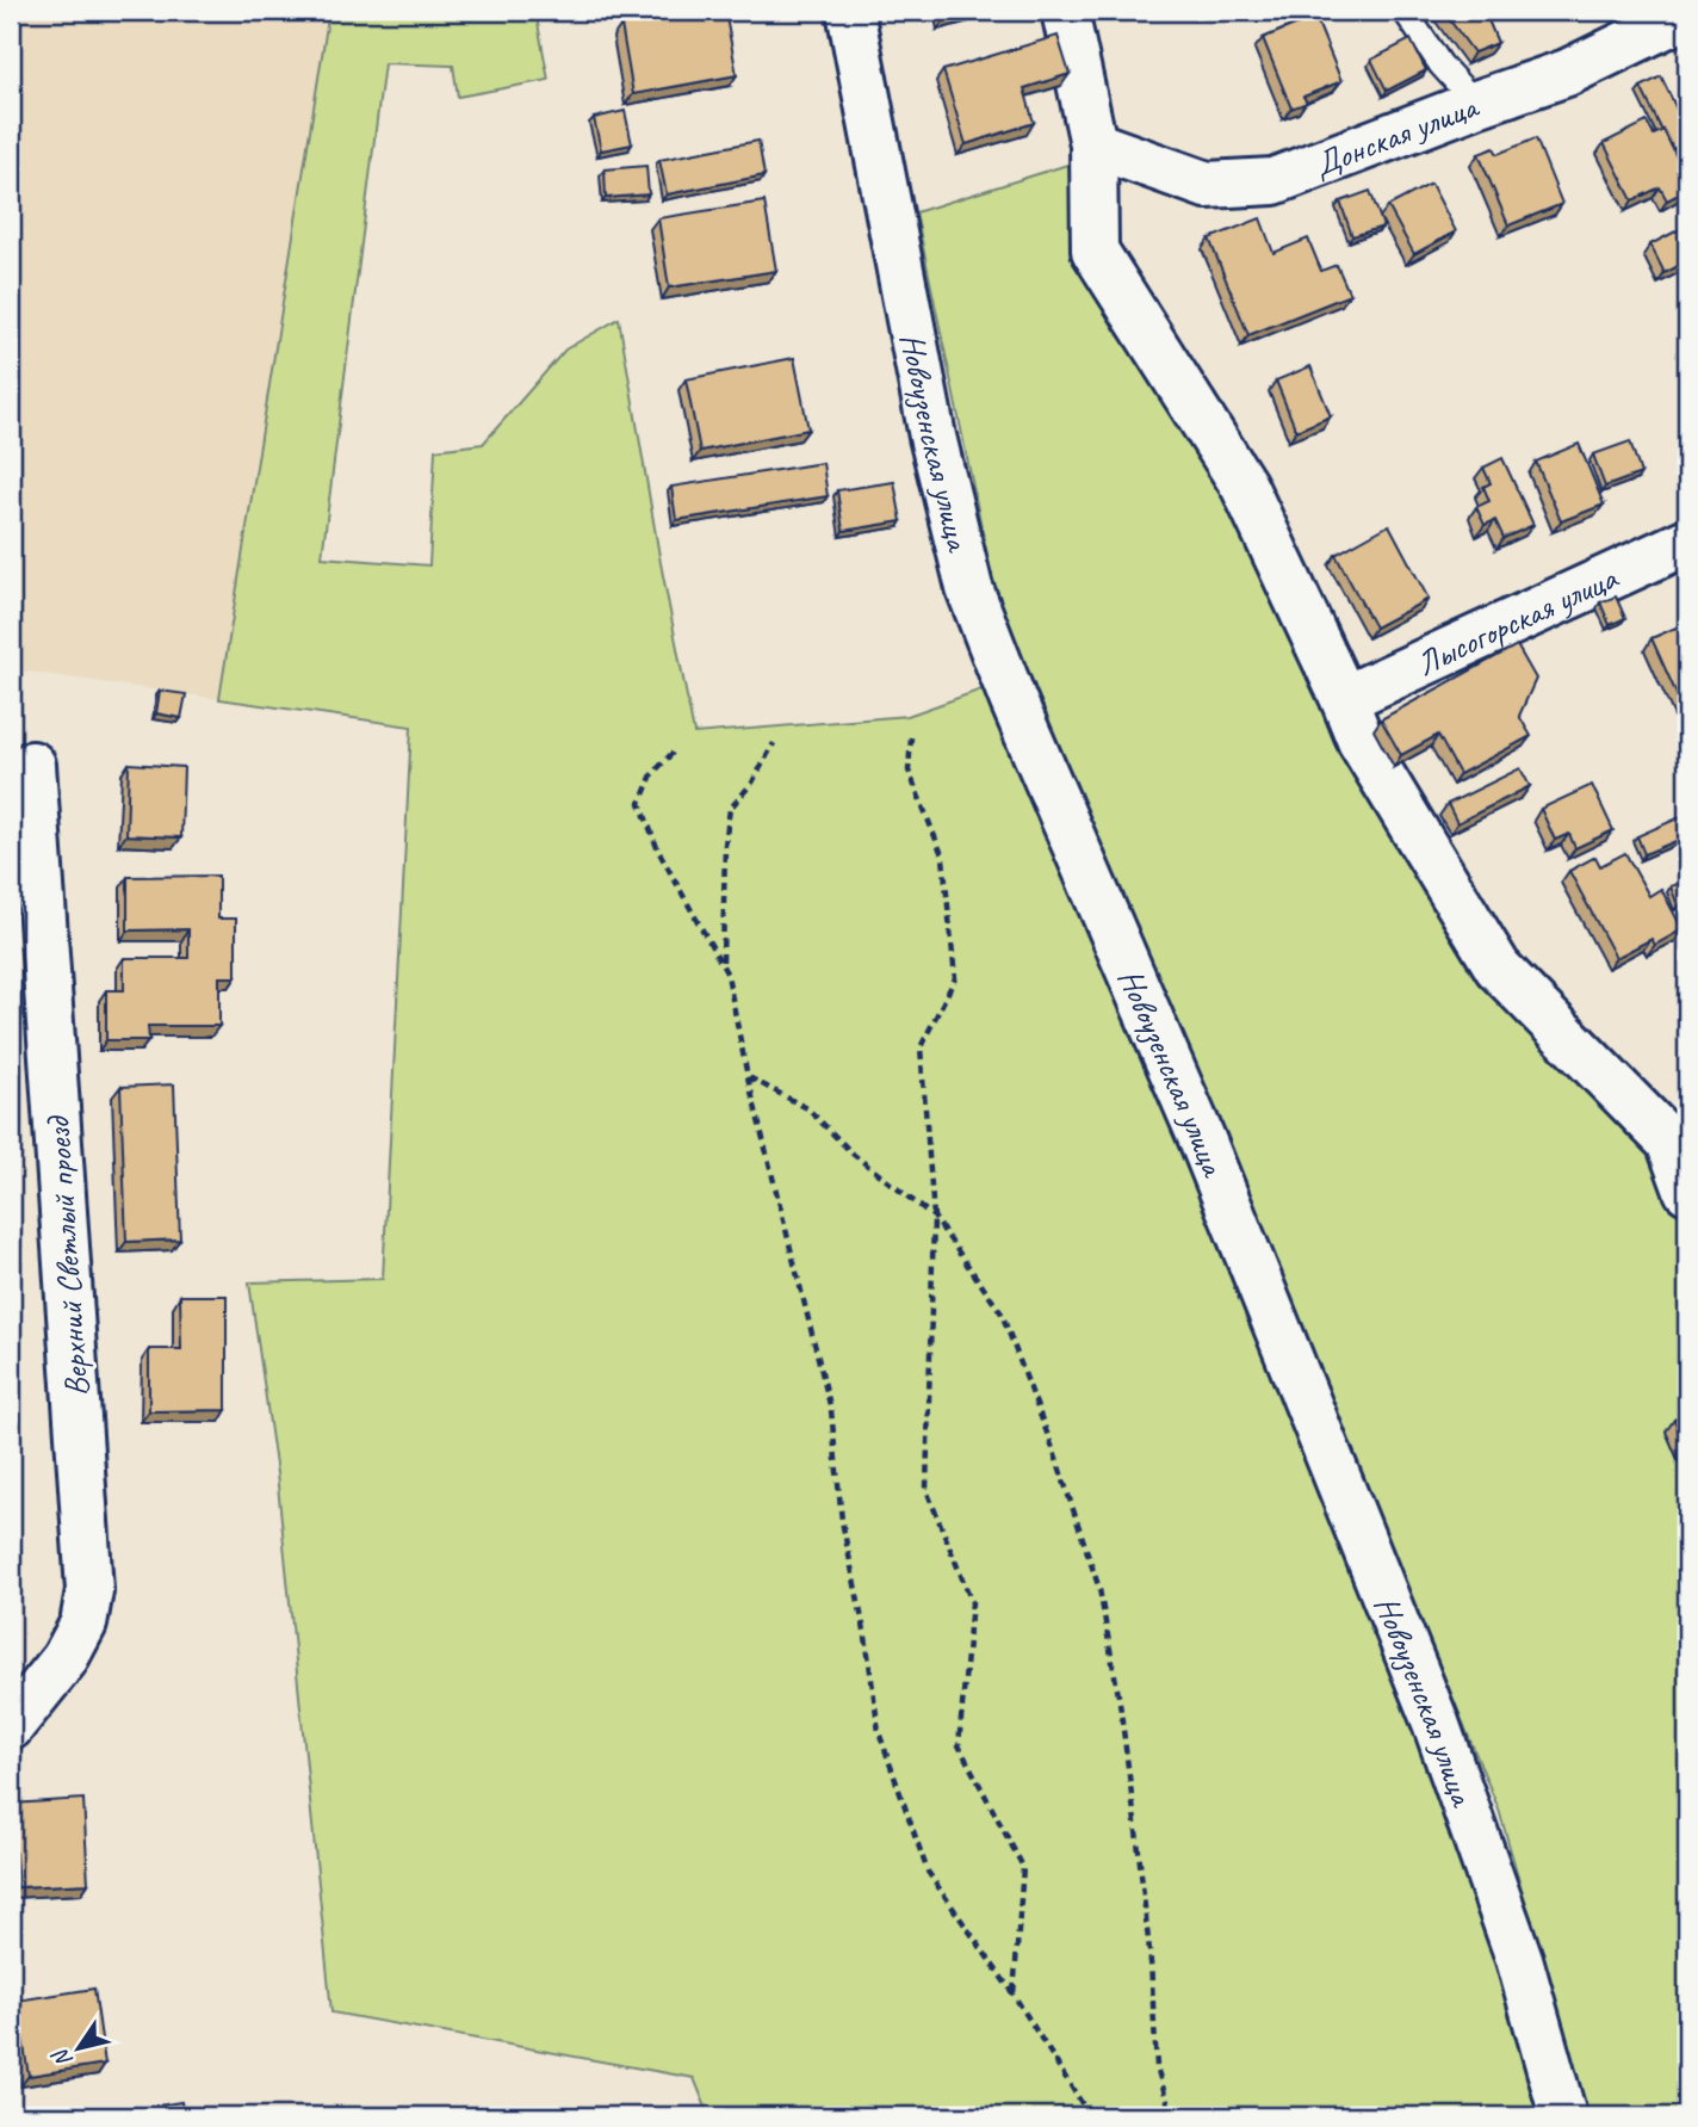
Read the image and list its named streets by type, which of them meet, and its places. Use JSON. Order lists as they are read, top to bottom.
{
  "streets": {
    "street": [
      "Донская улица",
      "Новоузенская улица",
      "Лысогорская улица",
      "Верхний Светлый проезд"
    ]
  },
  "north": "bottom left"
}
